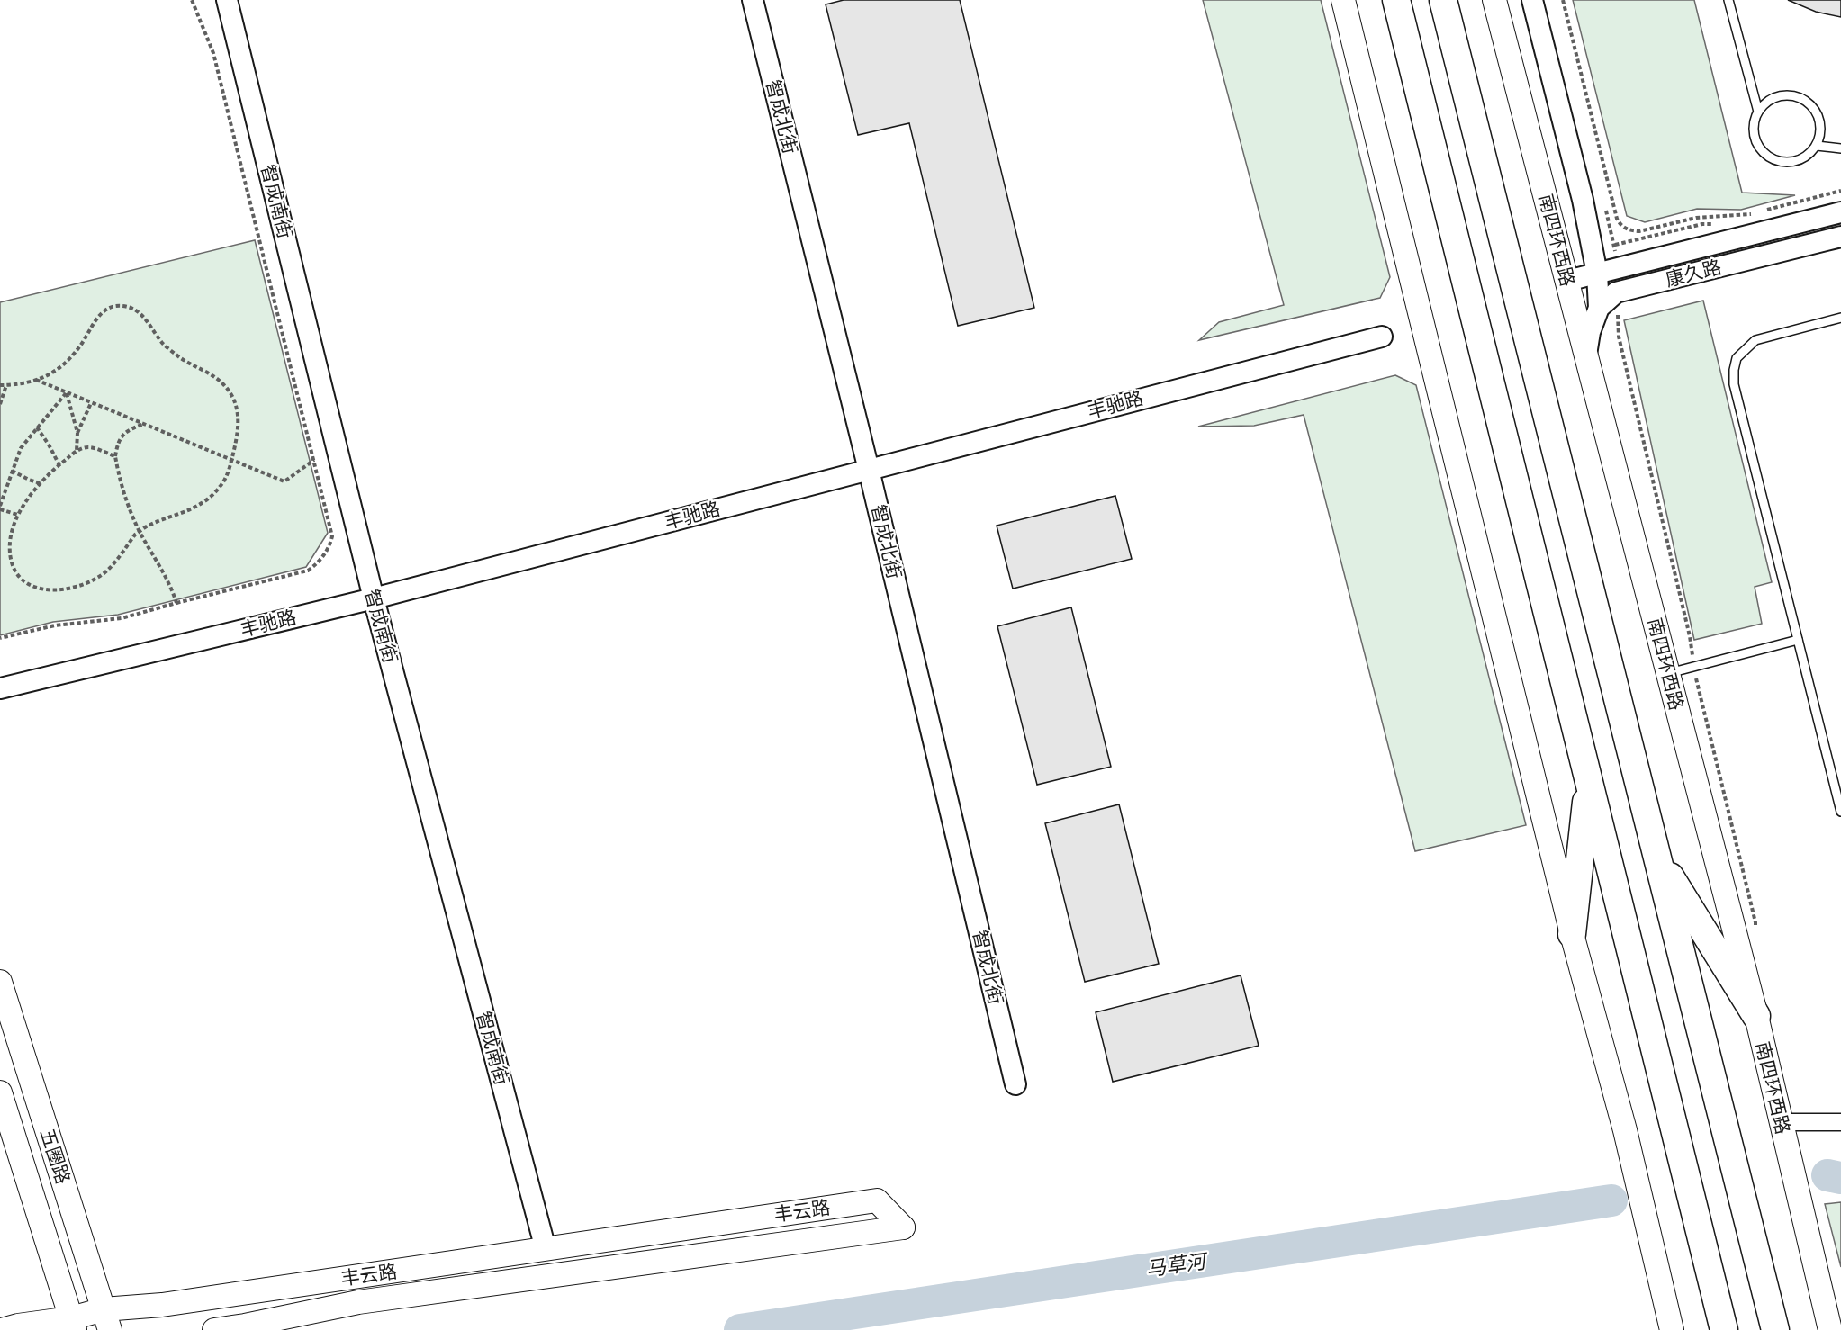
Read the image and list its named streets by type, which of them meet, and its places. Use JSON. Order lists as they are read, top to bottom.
{
  "streets": {
    "main road": ["南四环西路", "五圈路", "丰云路"],
    "street": [
      "智成北街",
      "智成南街",
      "康久路",
      "丰驰路"
    ]
  },
  "crossings": [
    ["智成北街", "丰驰路"],
    ["智成南街", "丰驰路"],
    ["智成南街", "丰云路"],
    ["南四环西路", "康久路"],
    ["五圈路", "丰云路"]
  ],
  "water": ["马草河"]
}
